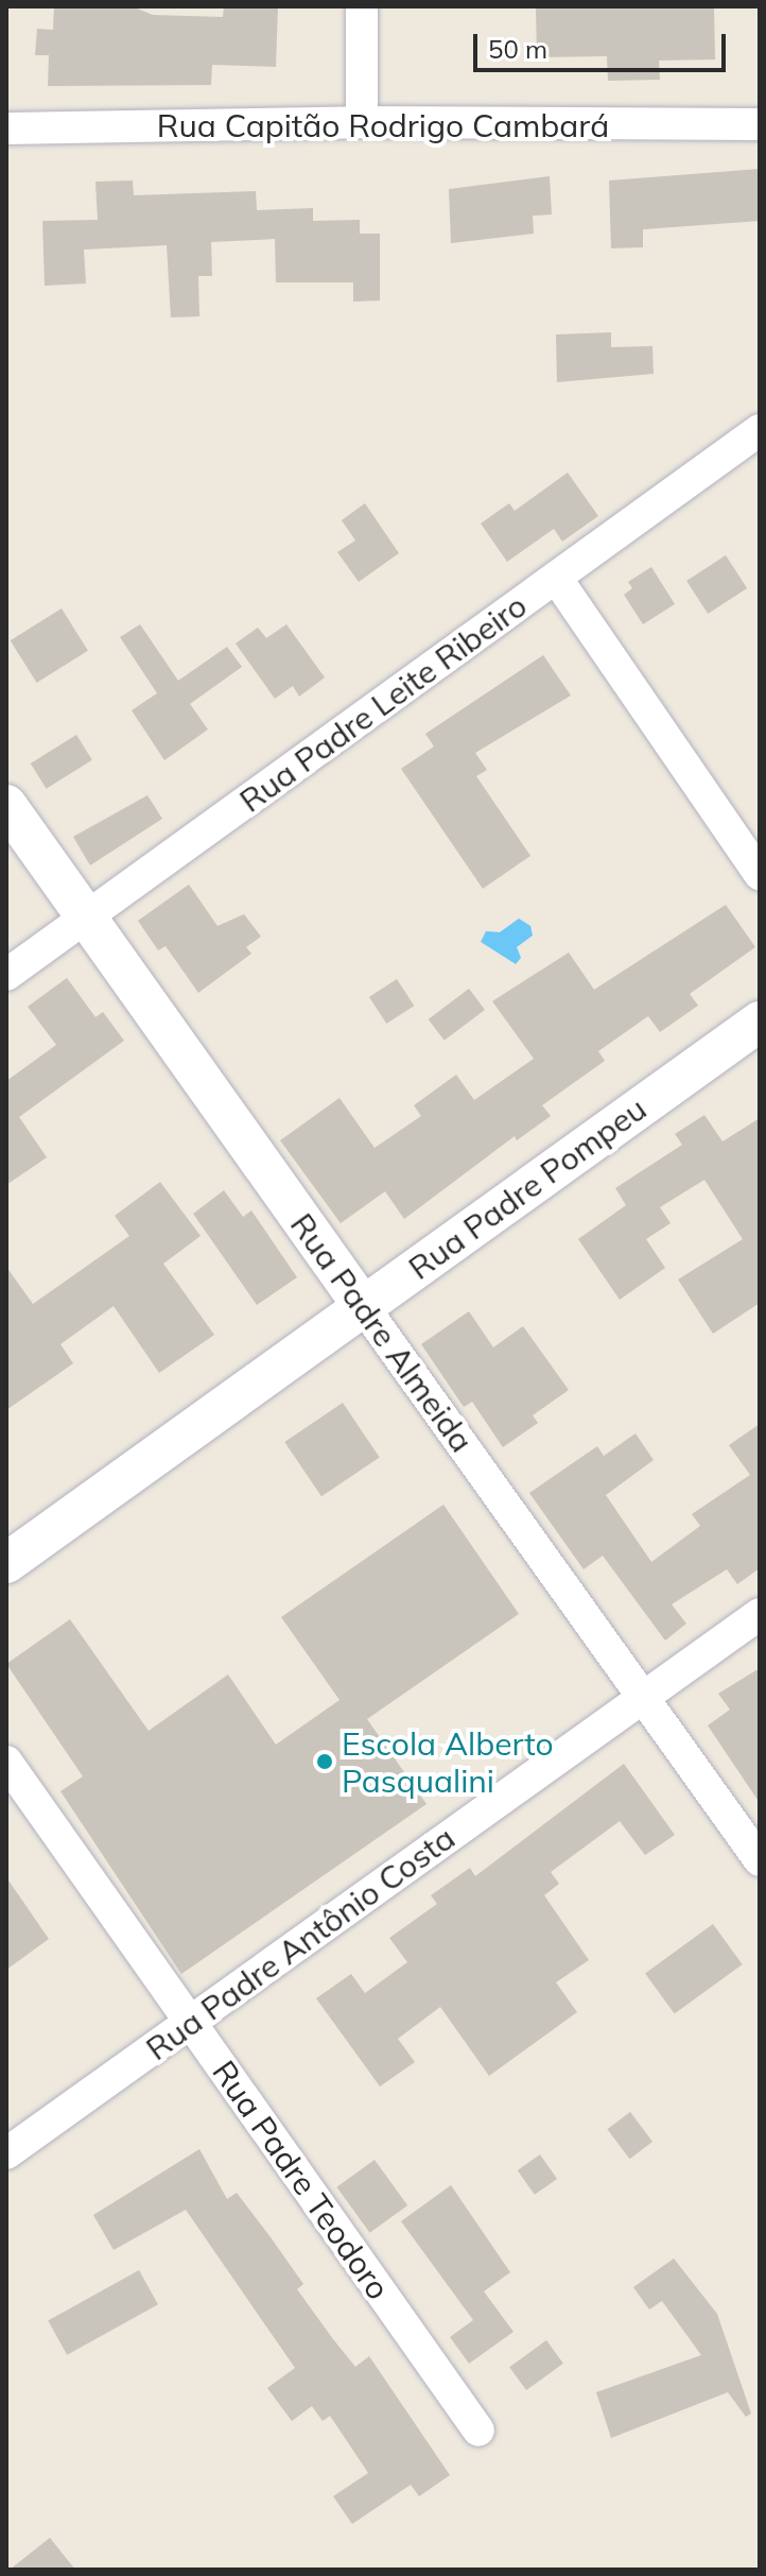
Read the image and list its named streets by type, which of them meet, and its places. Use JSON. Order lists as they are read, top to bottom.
{
  "streets": {
    "street": [
      "Rua Capitão Rodrigo Cambará",
      "Rua Padre Leite Ribeiro",
      "Rua Padre Pompeu",
      "Rua Padre Almeida",
      "Rua Padre Antônio Costa",
      "Rua Padre Teodoro"
    ]
  },
  "crossings": [
    ["Rua Padre Leite Ribeiro", "Rua Padre Almeida"],
    ["Rua Padre Pompeu", "Rua Padre Almeida"],
    ["Rua Padre Almeida", "Rua Padre Antônio Costa"],
    ["Rua Padre Antônio Costa", "Rua Padre Teodoro"]
  ],
  "places": ["Escola Alberto Pasqualini"],
  "scale_bar": "50 m"
}
